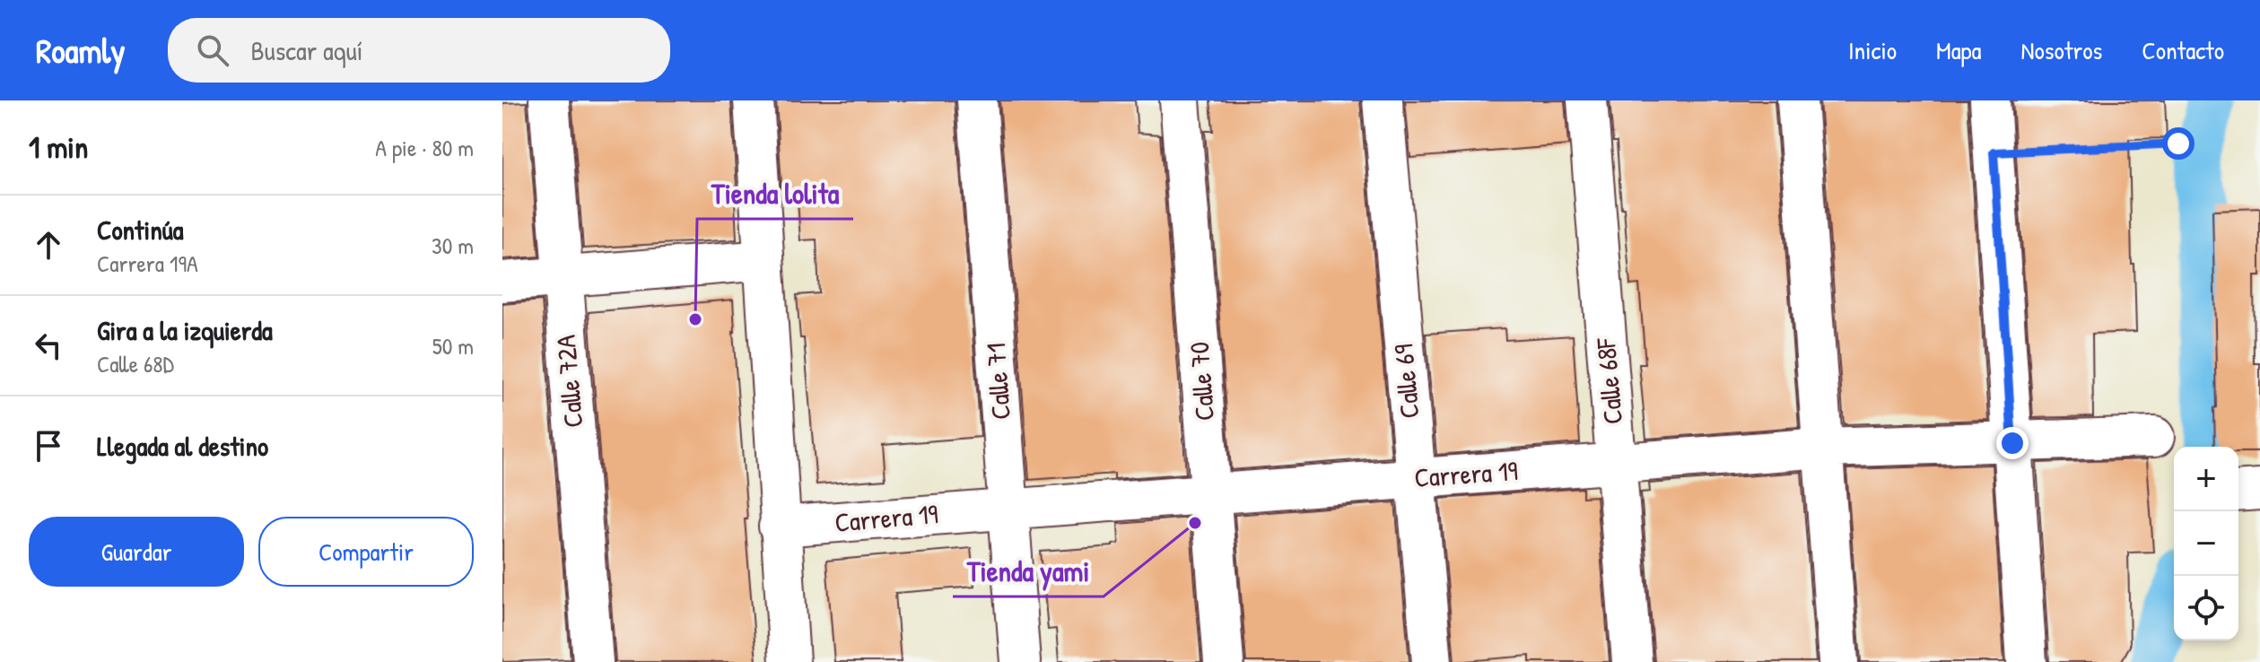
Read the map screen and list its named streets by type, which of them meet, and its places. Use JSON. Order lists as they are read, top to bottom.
{
  "streets": {
    "street": [
      "Calle 72A",
      "Calle 71",
      "Calle 70",
      "Calle 69",
      "Calle 68F",
      "Carrera 19"
    ]
  },
  "crossings": [
    ["Calle 71", "Carrera 19"],
    ["Calle 70", "Carrera 19"],
    ["Calle 69", "Carrera 19"],
    ["Calle 68F", "Carrera 19"]
  ],
  "places": ["Tienda lolita", "Tienda yami"],
  "page": {
    "header": "Roamly",
    "search": "Buscar aquí",
    "nav": [
      "Inicio",
      "Mapa",
      "Nosotros",
      "Contacto"
    ],
    "heading": ["1 min", "A pie · 80 m"],
    "list": [
      ["Continúa", "Carrera 19A", "30 m"],
      ["Gira a la izquierda", "Calle 68D", "50 m"],
      "Llegada al destino"
    ],
    "map_buttons": ["+", "−"],
    "buttons": ["Guardar", "Compartir"]
  }
}
